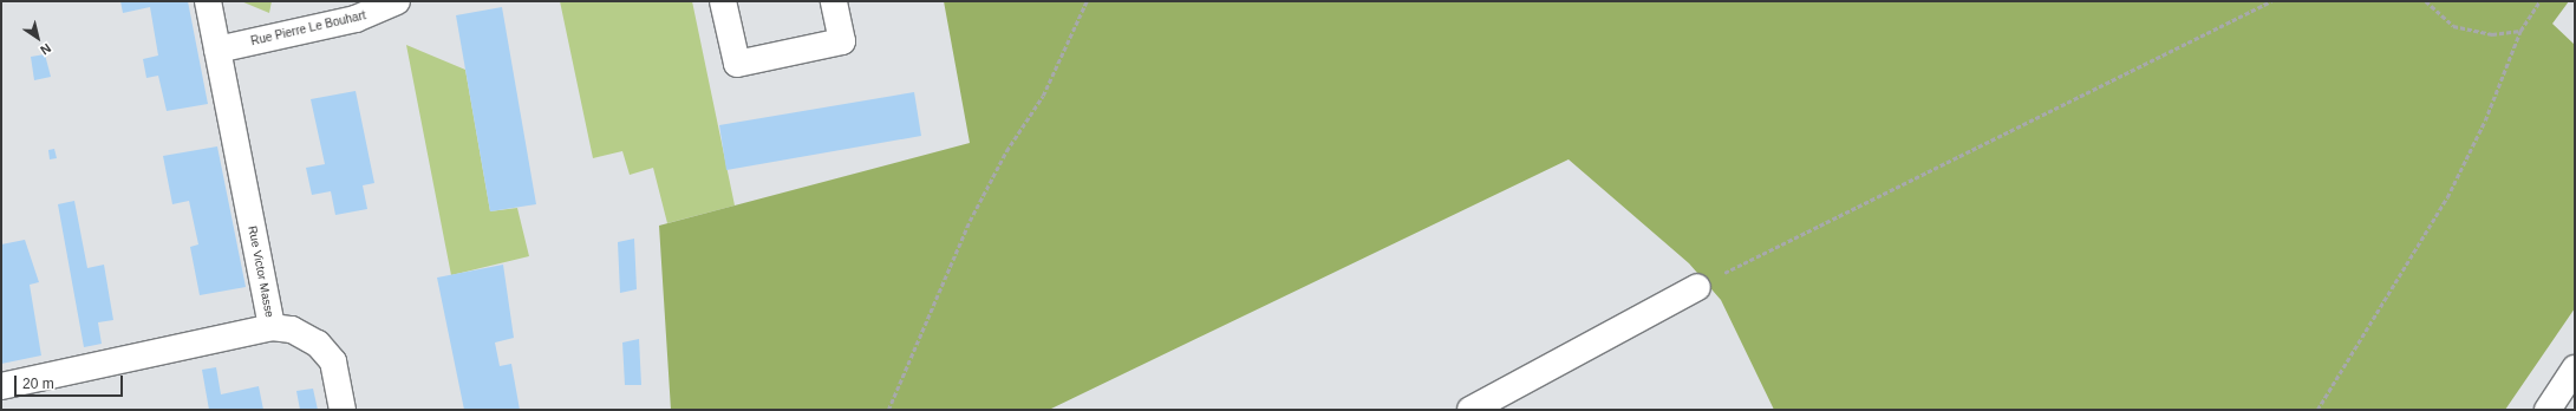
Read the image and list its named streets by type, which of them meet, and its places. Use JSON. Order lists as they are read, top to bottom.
{
  "streets": {
    "street": ["Rue Pierre Le Bouhart", "Rue Victor Masse"]
  },
  "crossings": [
    ["Rue Pierre Le Bouhart", "Rue Victor Masse"]
  ],
  "scale_bar": "20 m",
  "north": "bottom right"
}
